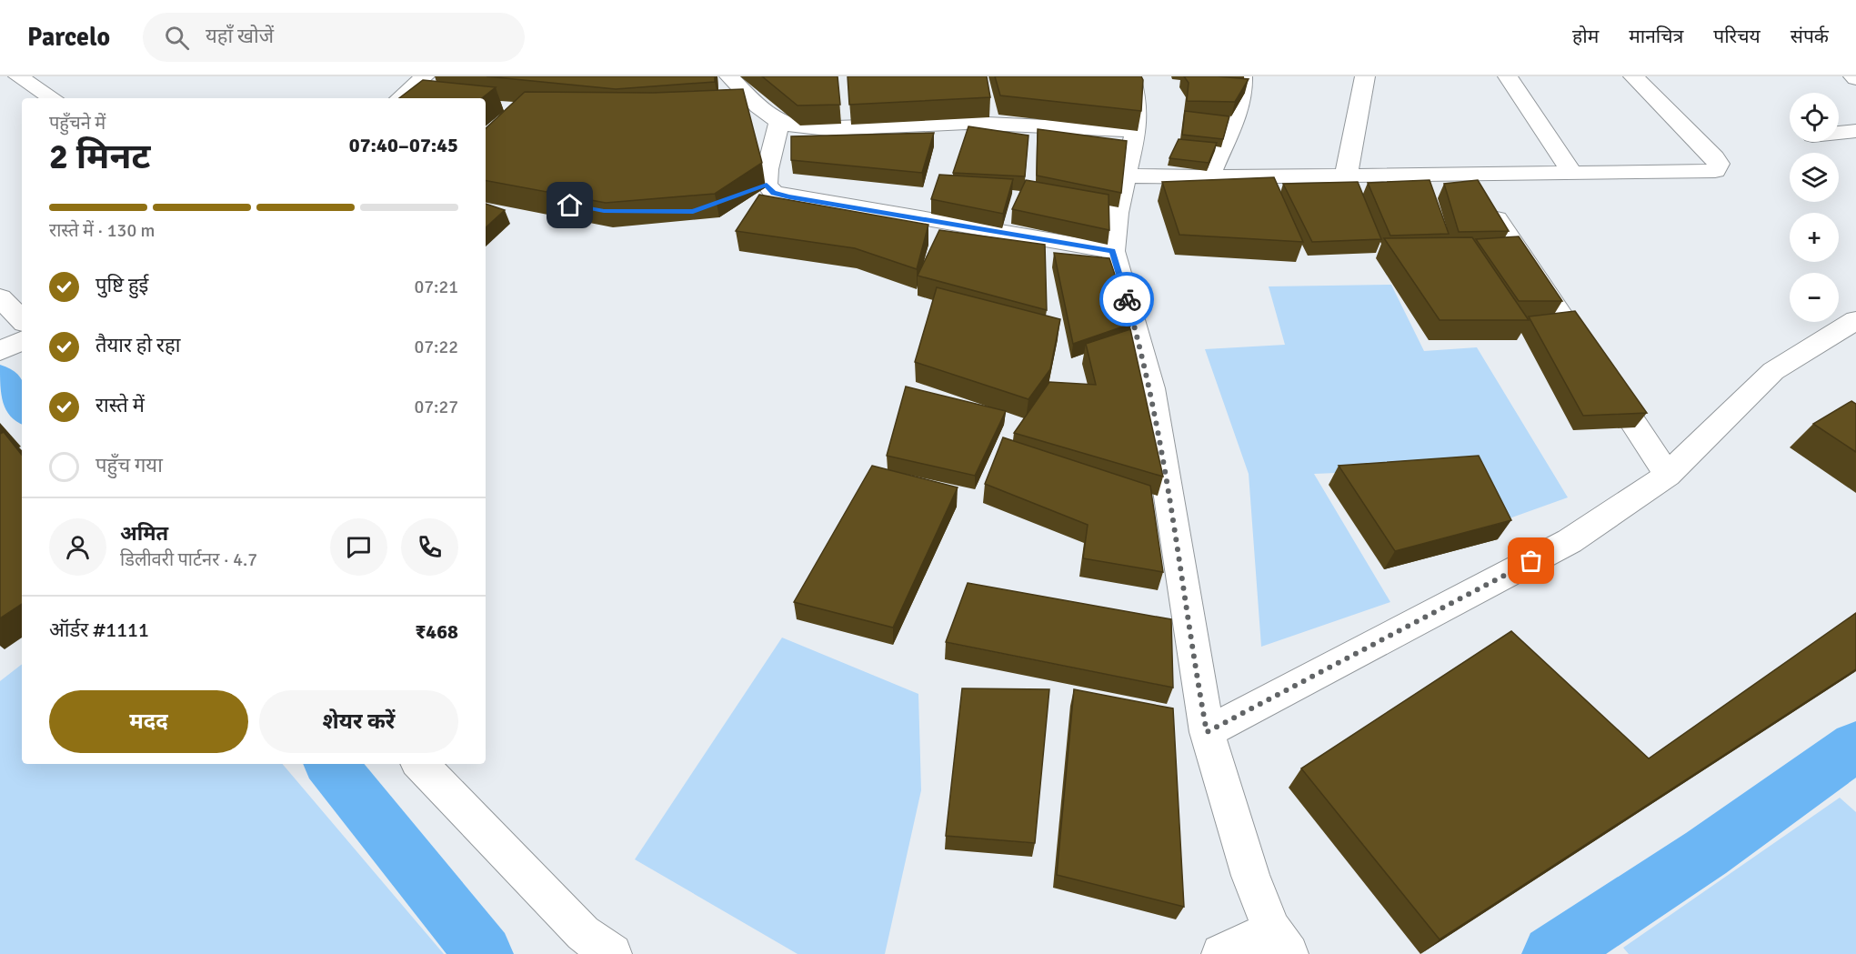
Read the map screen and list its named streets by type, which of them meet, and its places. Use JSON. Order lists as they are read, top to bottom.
{
  "page": {
    "header": "Parcelo",
    "search": "यहाँ खोजें",
    "nav": [
      "होम",
      "मानचित्र",
      "परिचय",
      "संपर्क"
    ],
    "map_buttons": ["+", "−"],
    "heading": ["2 मिनट", "पहुँचने में", "07:40–07:45"],
    "panel": [
      "अमित",
      "डिलीवरी पार्टनर · 4.7",
      "ऑर्डर #1111",
      "₹468"
    ],
    "bar": "रास्ते में · 130 m",
    "list": [
      ["पुष्टि हुई", "07:21"],
      ["तैयार हो रहा", "07:22"],
      ["रास्ते में", "07:27"],
      "पहुँच गया"
    ],
    "buttons": ["मदद", "शेयर करें"]
  }
}
